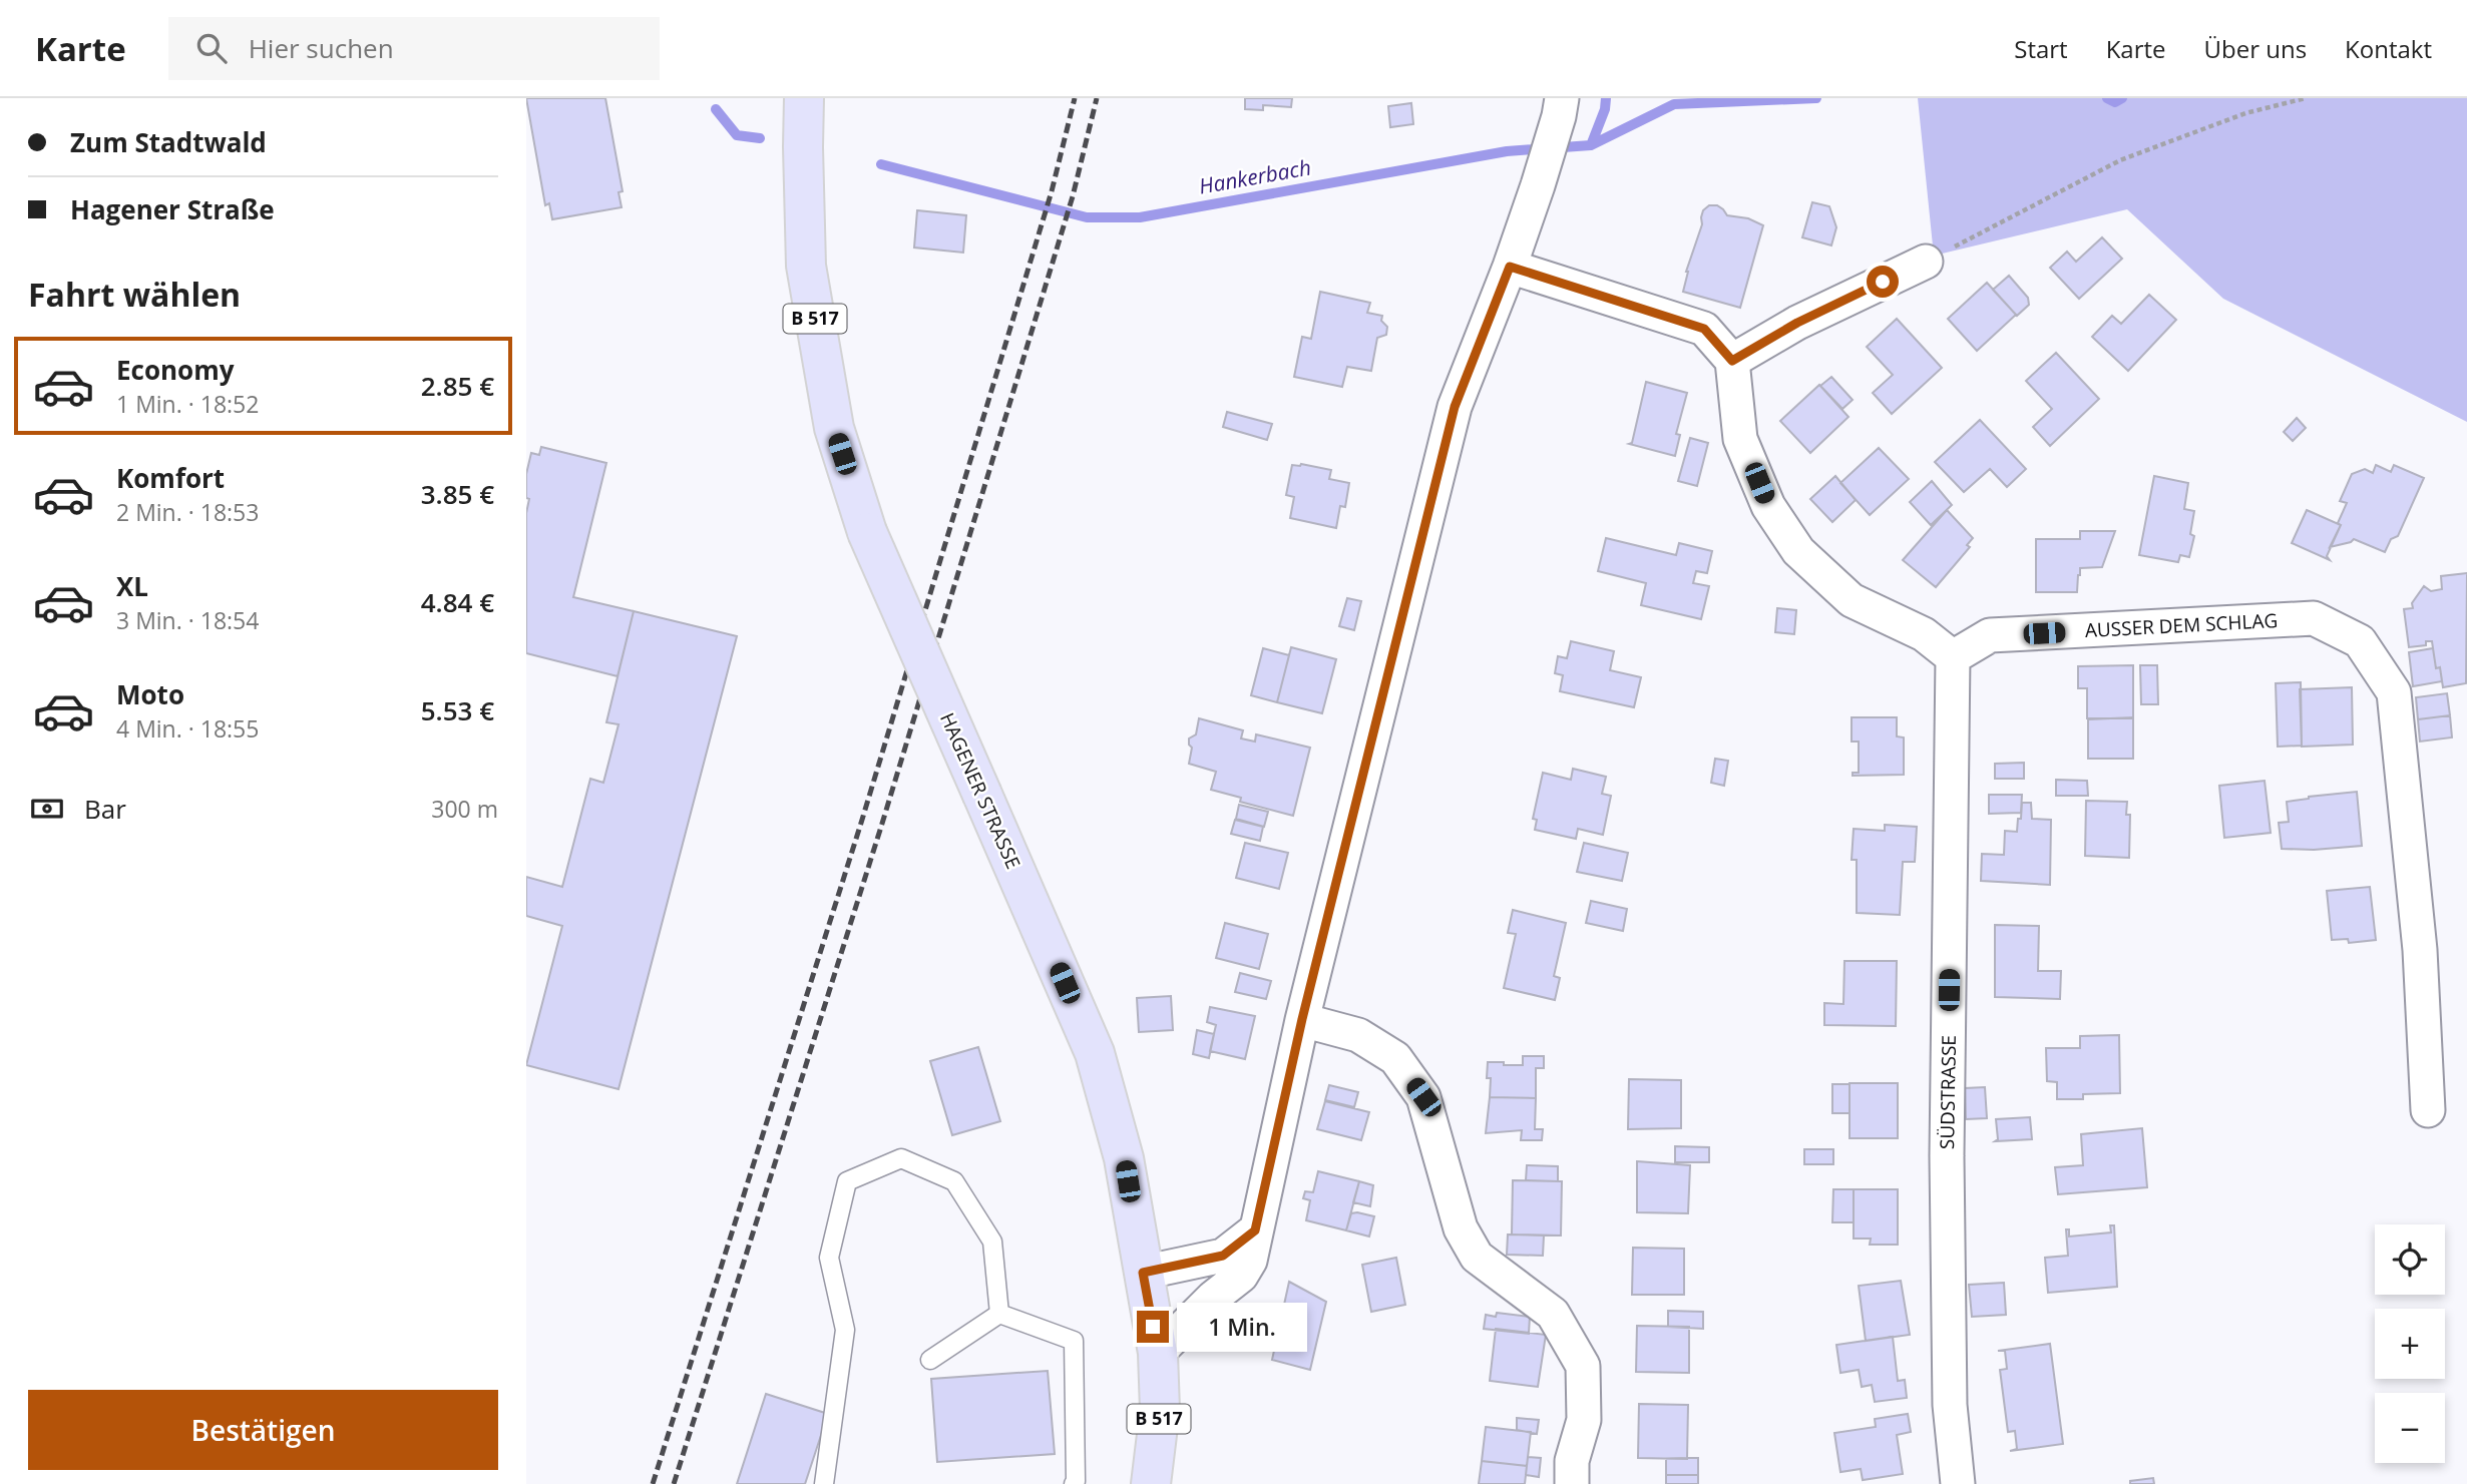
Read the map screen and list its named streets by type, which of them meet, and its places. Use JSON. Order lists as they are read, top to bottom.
{
  "streets": {
    "main road": ["B 517", "HAGENER STRASSE"],
    "street": ["AUSSER DEM SCHLAG", "SÜDSTRASSE"]
  },
  "crossings": [
    ["AUSSER DEM SCHLAG", "SÜDSTRASSE"]
  ],
  "water": ["Hankerbach"],
  "page": {
    "header": "Karte",
    "search": "Hier suchen",
    "nav": [
      "Start",
      "Karte",
      "Über uns",
      "Kontakt"
    ],
    "banner": ["Zum Stadtwald", "Hagener Straße"],
    "heading": "Fahrt wählen",
    "list": [
      {
        "name": "Economy",
        "note": "1 Min. · 18:52",
        "value": "2.85 €"
      },
      {
        "name": "Komfort",
        "note": "2 Min. · 18:53",
        "value": "3.85 €"
      },
      {
        "name": "XL",
        "note": "3 Min. · 18:54",
        "value": "4.84 €"
      },
      {
        "name": "Moto",
        "note": "4 Min. · 18:55",
        "value": "5.53 €"
      }
    ],
    "pay": ["Bar", "300 m"],
    "map_buttons": ["+", "−"],
    "bubble": "1 Min.",
    "buttons": "Bestätigen"
  }
}
